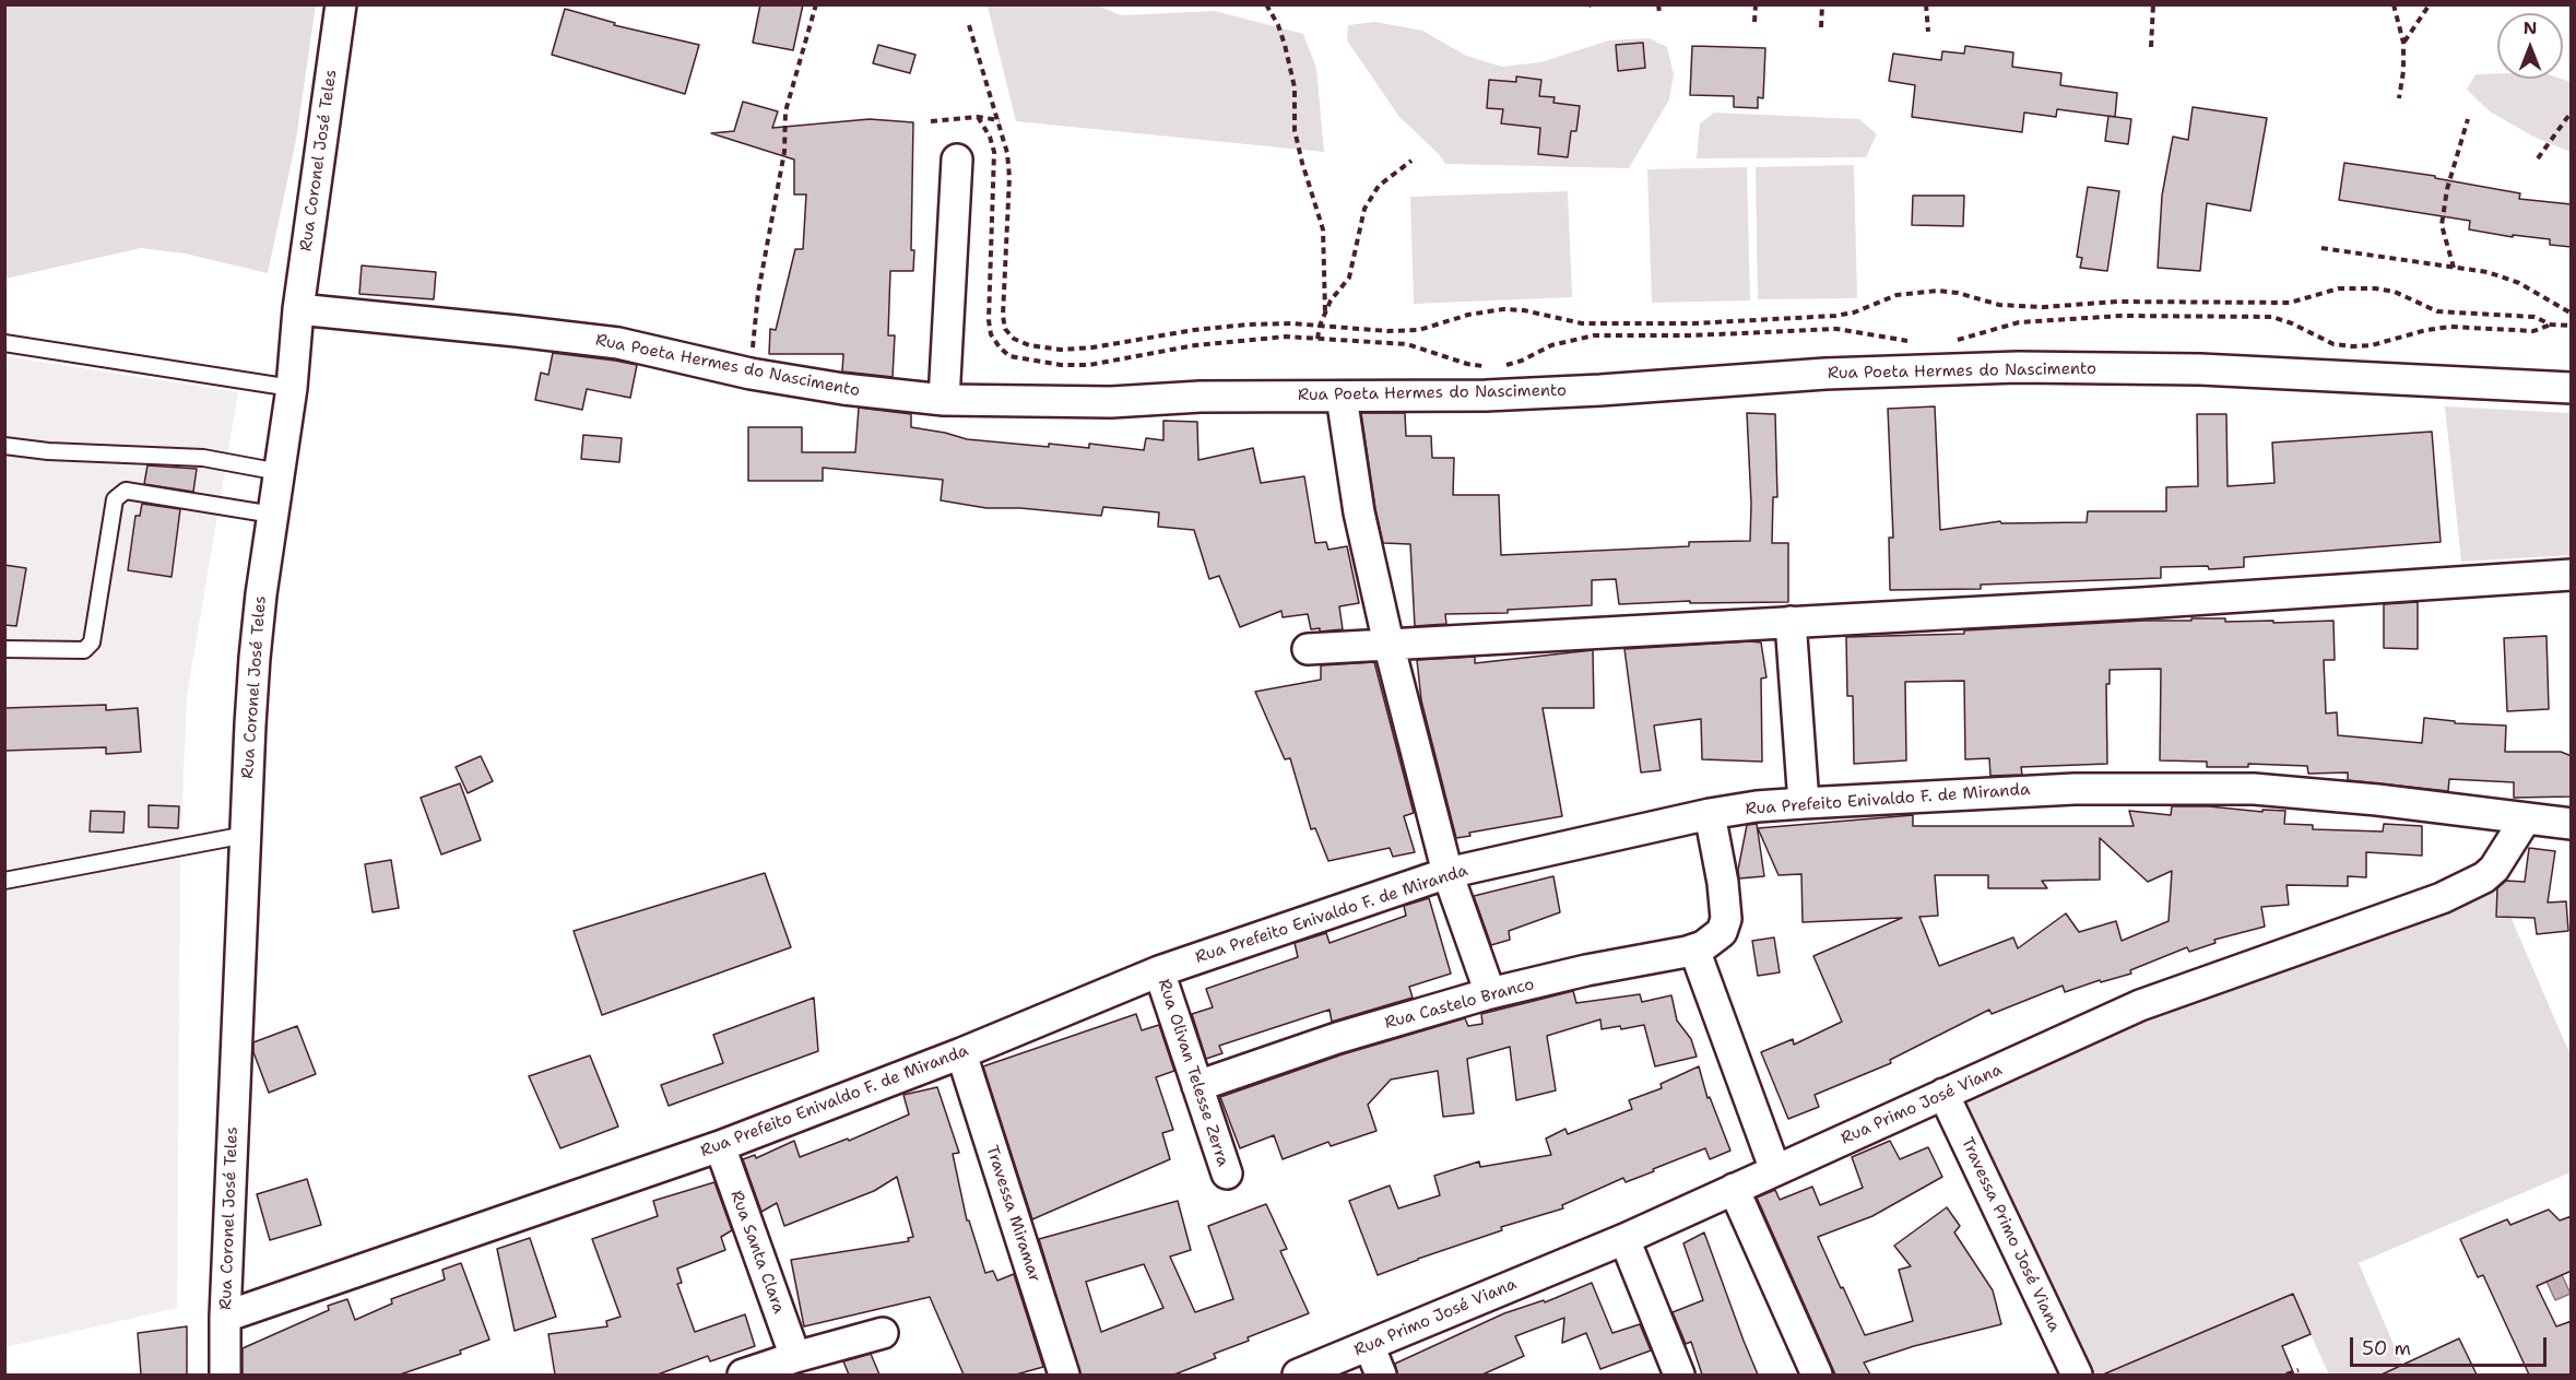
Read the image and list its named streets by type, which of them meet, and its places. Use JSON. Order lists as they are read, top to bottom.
{
  "streets": {
    "street": [
      "Rua Coronel José Teles",
      "Rua Poeta Hermes do Nascimento",
      "Rua Prefeito Enivaldo F. de Miranda",
      "Rua Castelo Branco",
      "Rua Olivan Telesse Zerra",
      "Rua Primo José Viana",
      "Travessa Miramar",
      "Travessa Primo José Viana",
      "Rua Santa Clara"
    ]
  },
  "crossings": [
    ["Rua Coronel José Teles", "Rua Poeta Hermes do Nascimento"],
    ["Rua Coronel José Teles", "Rua Prefeito Enivaldo F. de Miranda"],
    ["Rua Prefeito Enivaldo F. de Miranda", "Rua Castelo Branco"],
    ["Rua Prefeito Enivaldo F. de Miranda", "Rua Olivan Telesse Zerra"],
    ["Rua Prefeito Enivaldo F. de Miranda", "Rua Primo José Viana"],
    ["Rua Prefeito Enivaldo F. de Miranda", "Travessa Miramar"],
    ["Rua Prefeito Enivaldo F. de Miranda", "Rua Santa Clara"],
    ["Rua Castelo Branco", "Rua Olivan Telesse Zerra"],
    ["Rua Primo José Viana", "Travessa Primo José Viana"]
  ],
  "scale_bar": "50 m",
  "north": "top"
}
